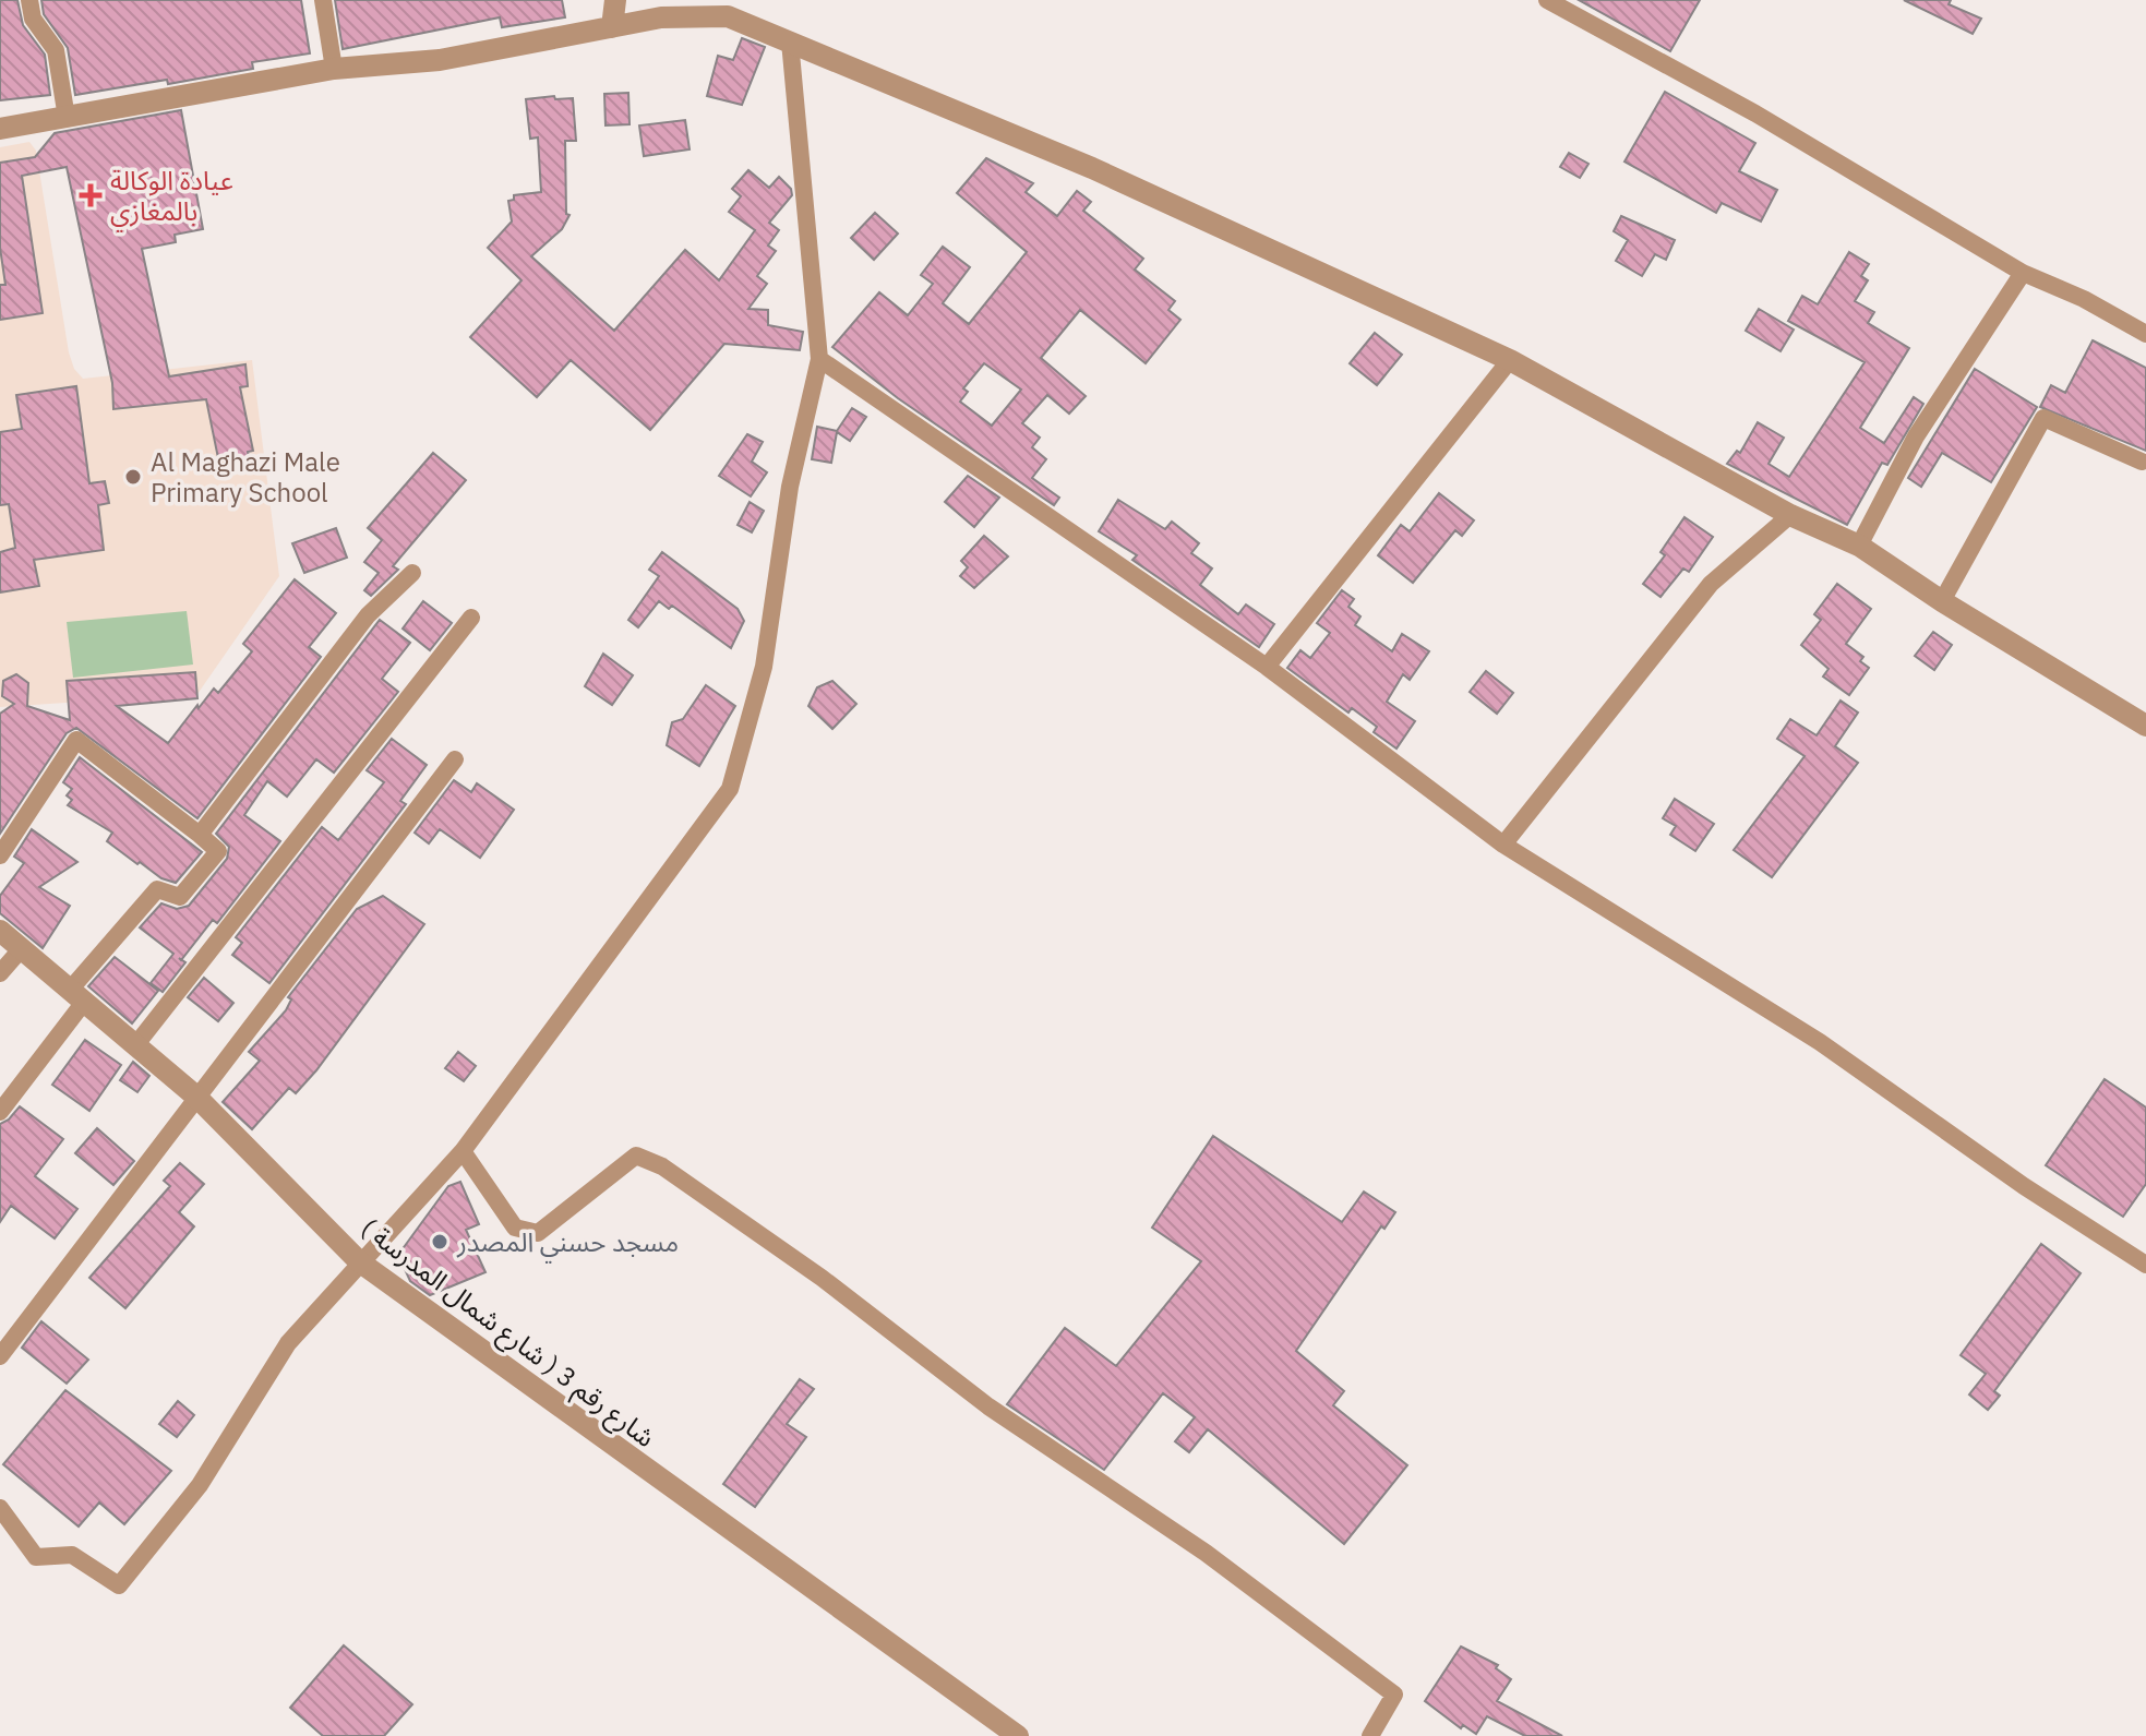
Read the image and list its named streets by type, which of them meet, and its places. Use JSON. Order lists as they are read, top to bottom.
{
  "streets": {
    "street": ["شارع رقم 3 ( شارع شمال المدرسة )"]
  },
  "places": {
    "health": ["عيادة الوكالة بالمغازي"],
    "other": ["Al Maghazi Male Primary School", "مسجد حسني المصدر"]
  }
}
